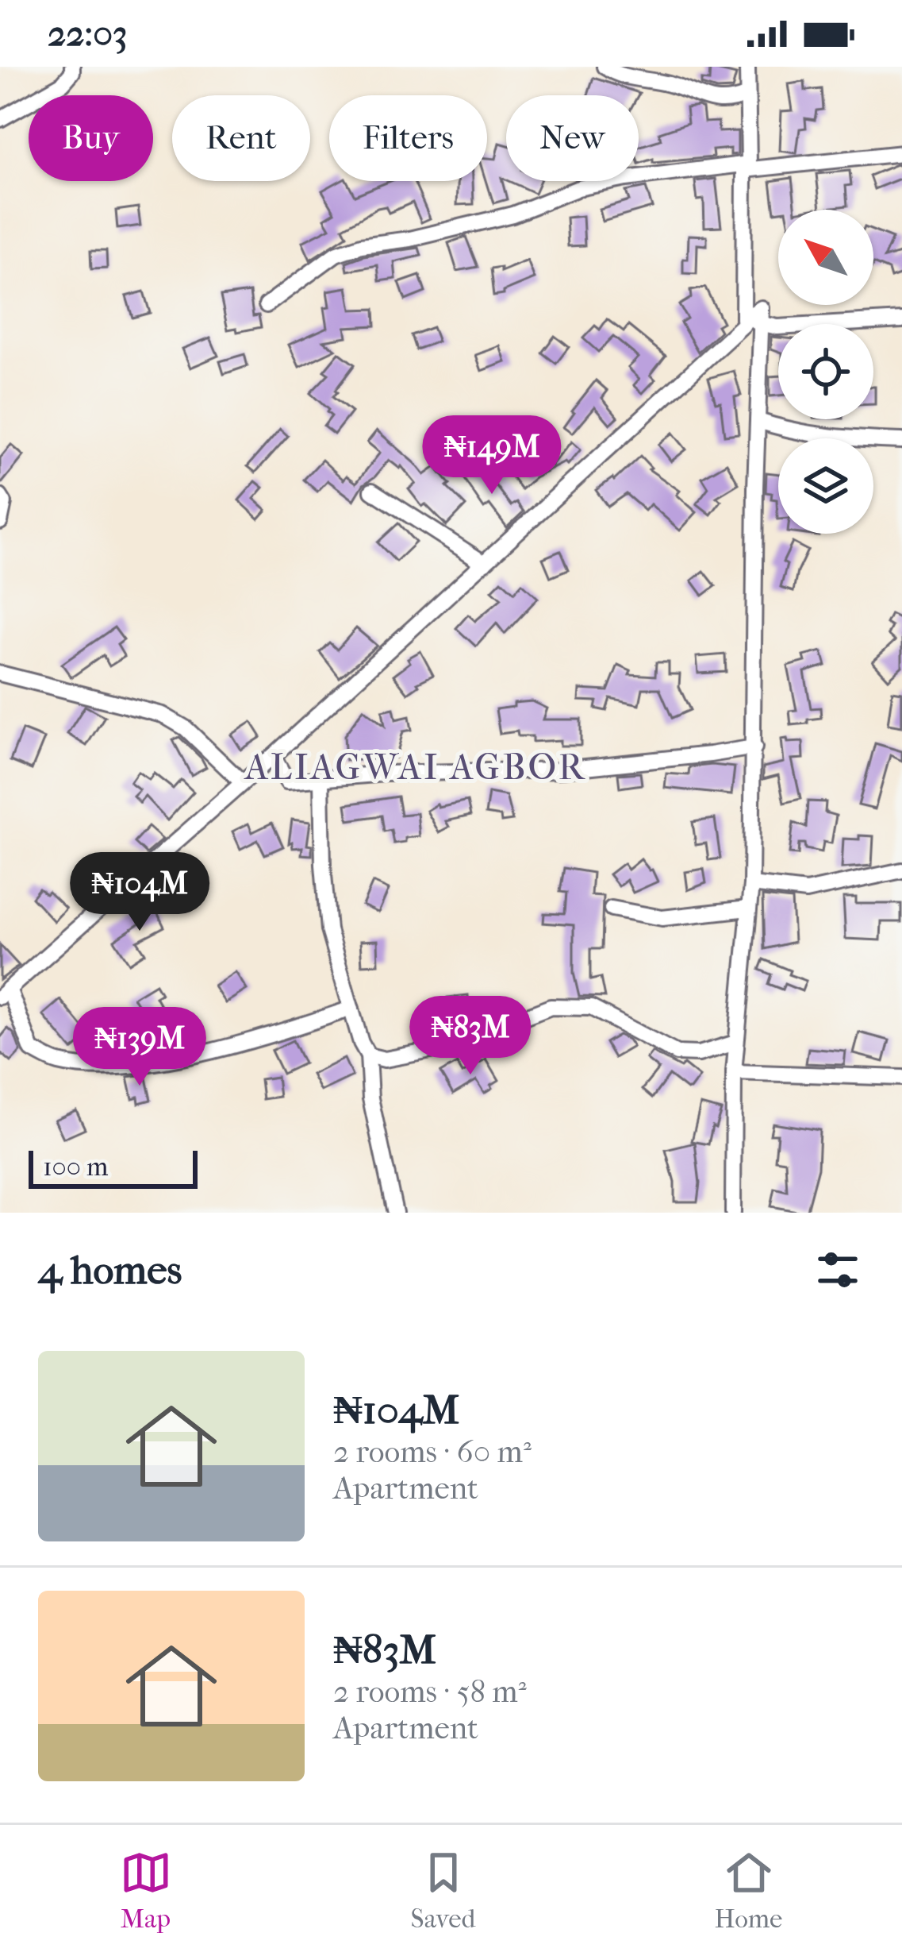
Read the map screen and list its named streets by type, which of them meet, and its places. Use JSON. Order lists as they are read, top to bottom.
{
  "districts": ["ALIAGWAI AGBOR"],
  "scale_bar": "100 m",
  "north": "top left",
  "page": {
    "status": "22:03",
    "chip": [
      "Buy",
      "Rent",
      "Filters",
      "New"
    ],
    "price": [
      "₦149M",
      "₦104M",
      "₦83M",
      "₦139M"
    ],
    "scale": "100 m",
    "heading": "4 homes",
    "list": [
      {
        "name": "₦104M",
        "note": "2 rooms · 60 m² · Apartment"
      },
      {
        "name": "₦83M",
        "note": "2 rooms · 58 m² · Apartment"
      }
    ],
    "tabs": ["Map", "Saved", "Home"]
  }
}
